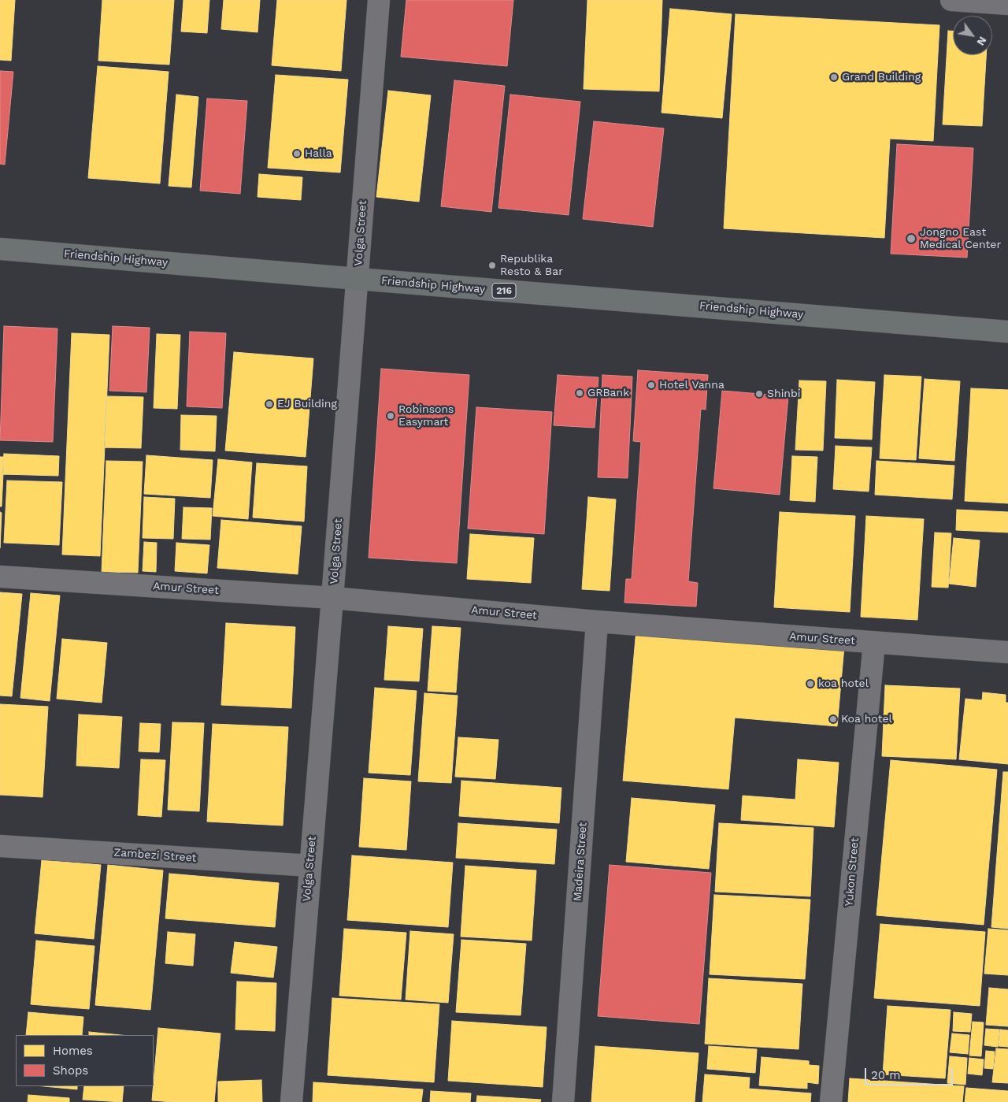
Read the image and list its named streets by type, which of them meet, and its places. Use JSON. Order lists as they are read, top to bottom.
{
  "streets": {
    "main road": ["Friendship Highway", "216"],
    "street": [
      "Volga Street",
      "Amur Street",
      "Zambezi Street",
      "Madeira Street",
      "Yukon Street"
    ]
  },
  "crossings": [
    ["Volga Street", "Friendship Highway"],
    ["Volga Street", "Amur Street"],
    ["Volga Street", "Zambezi Street"],
    ["Amur Street", "Madeira Street"],
    ["Amur Street", "Yukon Street"]
  ],
  "places": [
    "Grand Building",
    "Halla",
    "Jongno East Medical Center",
    "Republika Resto & Bar",
    "Hotel Vanna",
    "GRBank",
    "Shinbi",
    "EJ Building",
    "Robinsons Easymart",
    "koa hotel",
    "Koa hotel"
  ],
  "legend": ["Homes", "Shops"],
  "scale_bar": "20 m",
  "north": "bottom right"
}
